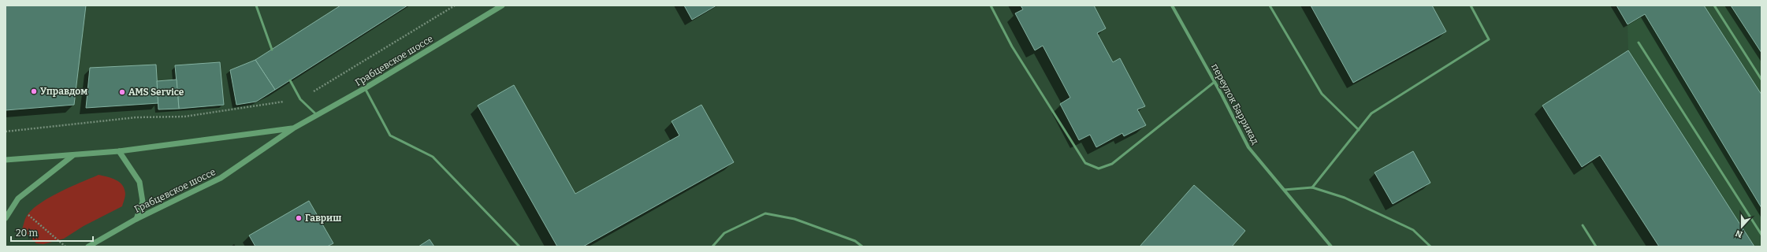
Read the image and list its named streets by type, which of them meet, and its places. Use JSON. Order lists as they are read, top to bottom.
{
  "streets": {
    "street": ["Грабцевское шоссе", "переулок Баррикад"]
  },
  "places": ["Управдом", "AMS Service", "Гавриш"],
  "scale_bar": "20 m",
  "north": "bottom"
}
